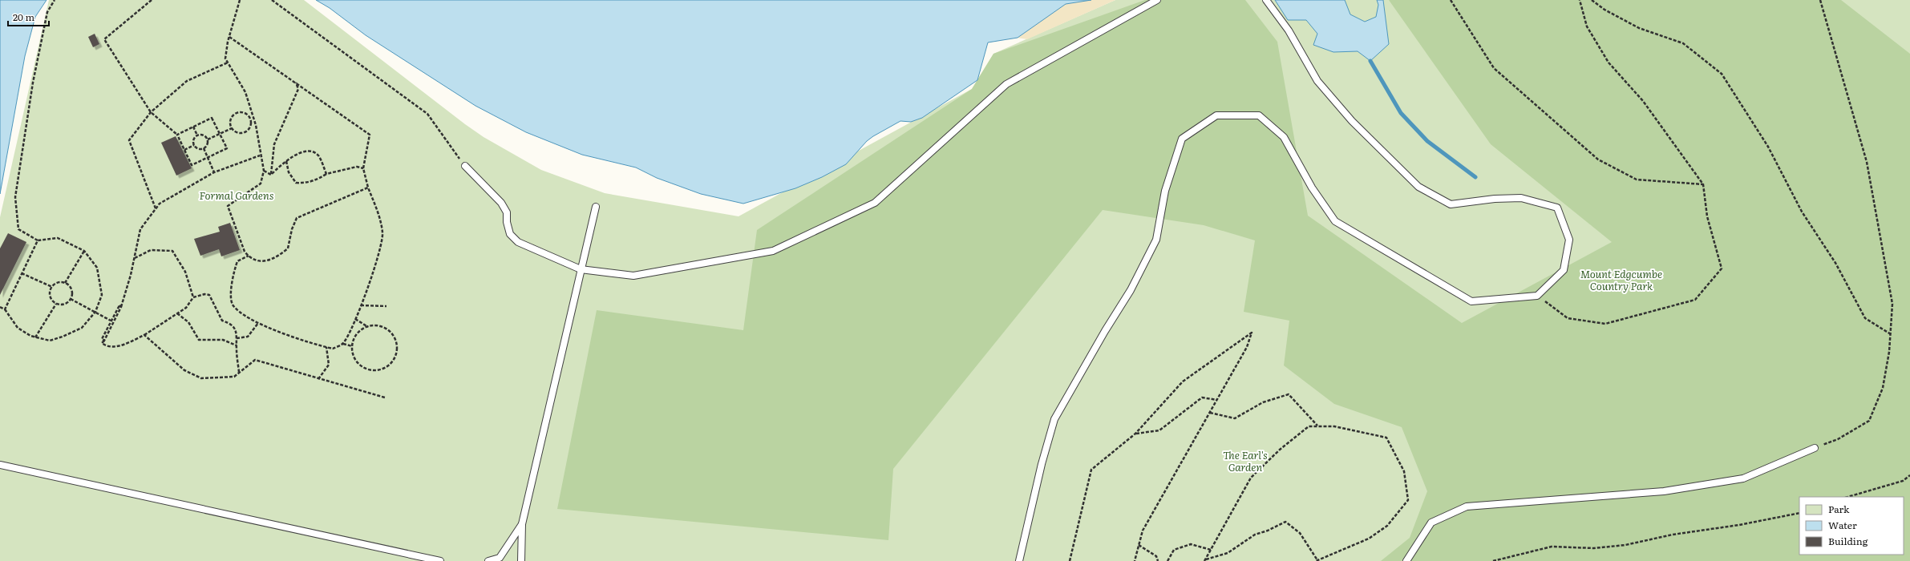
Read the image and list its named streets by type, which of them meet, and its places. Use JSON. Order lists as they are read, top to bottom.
{
  "parks": ["Formal Gardens", "Mount Edgcumbe Country Park", "The Earl's Garden"],
  "legend": ["Park", "Water", "Building"],
  "scale_bar": "20 m"
}
